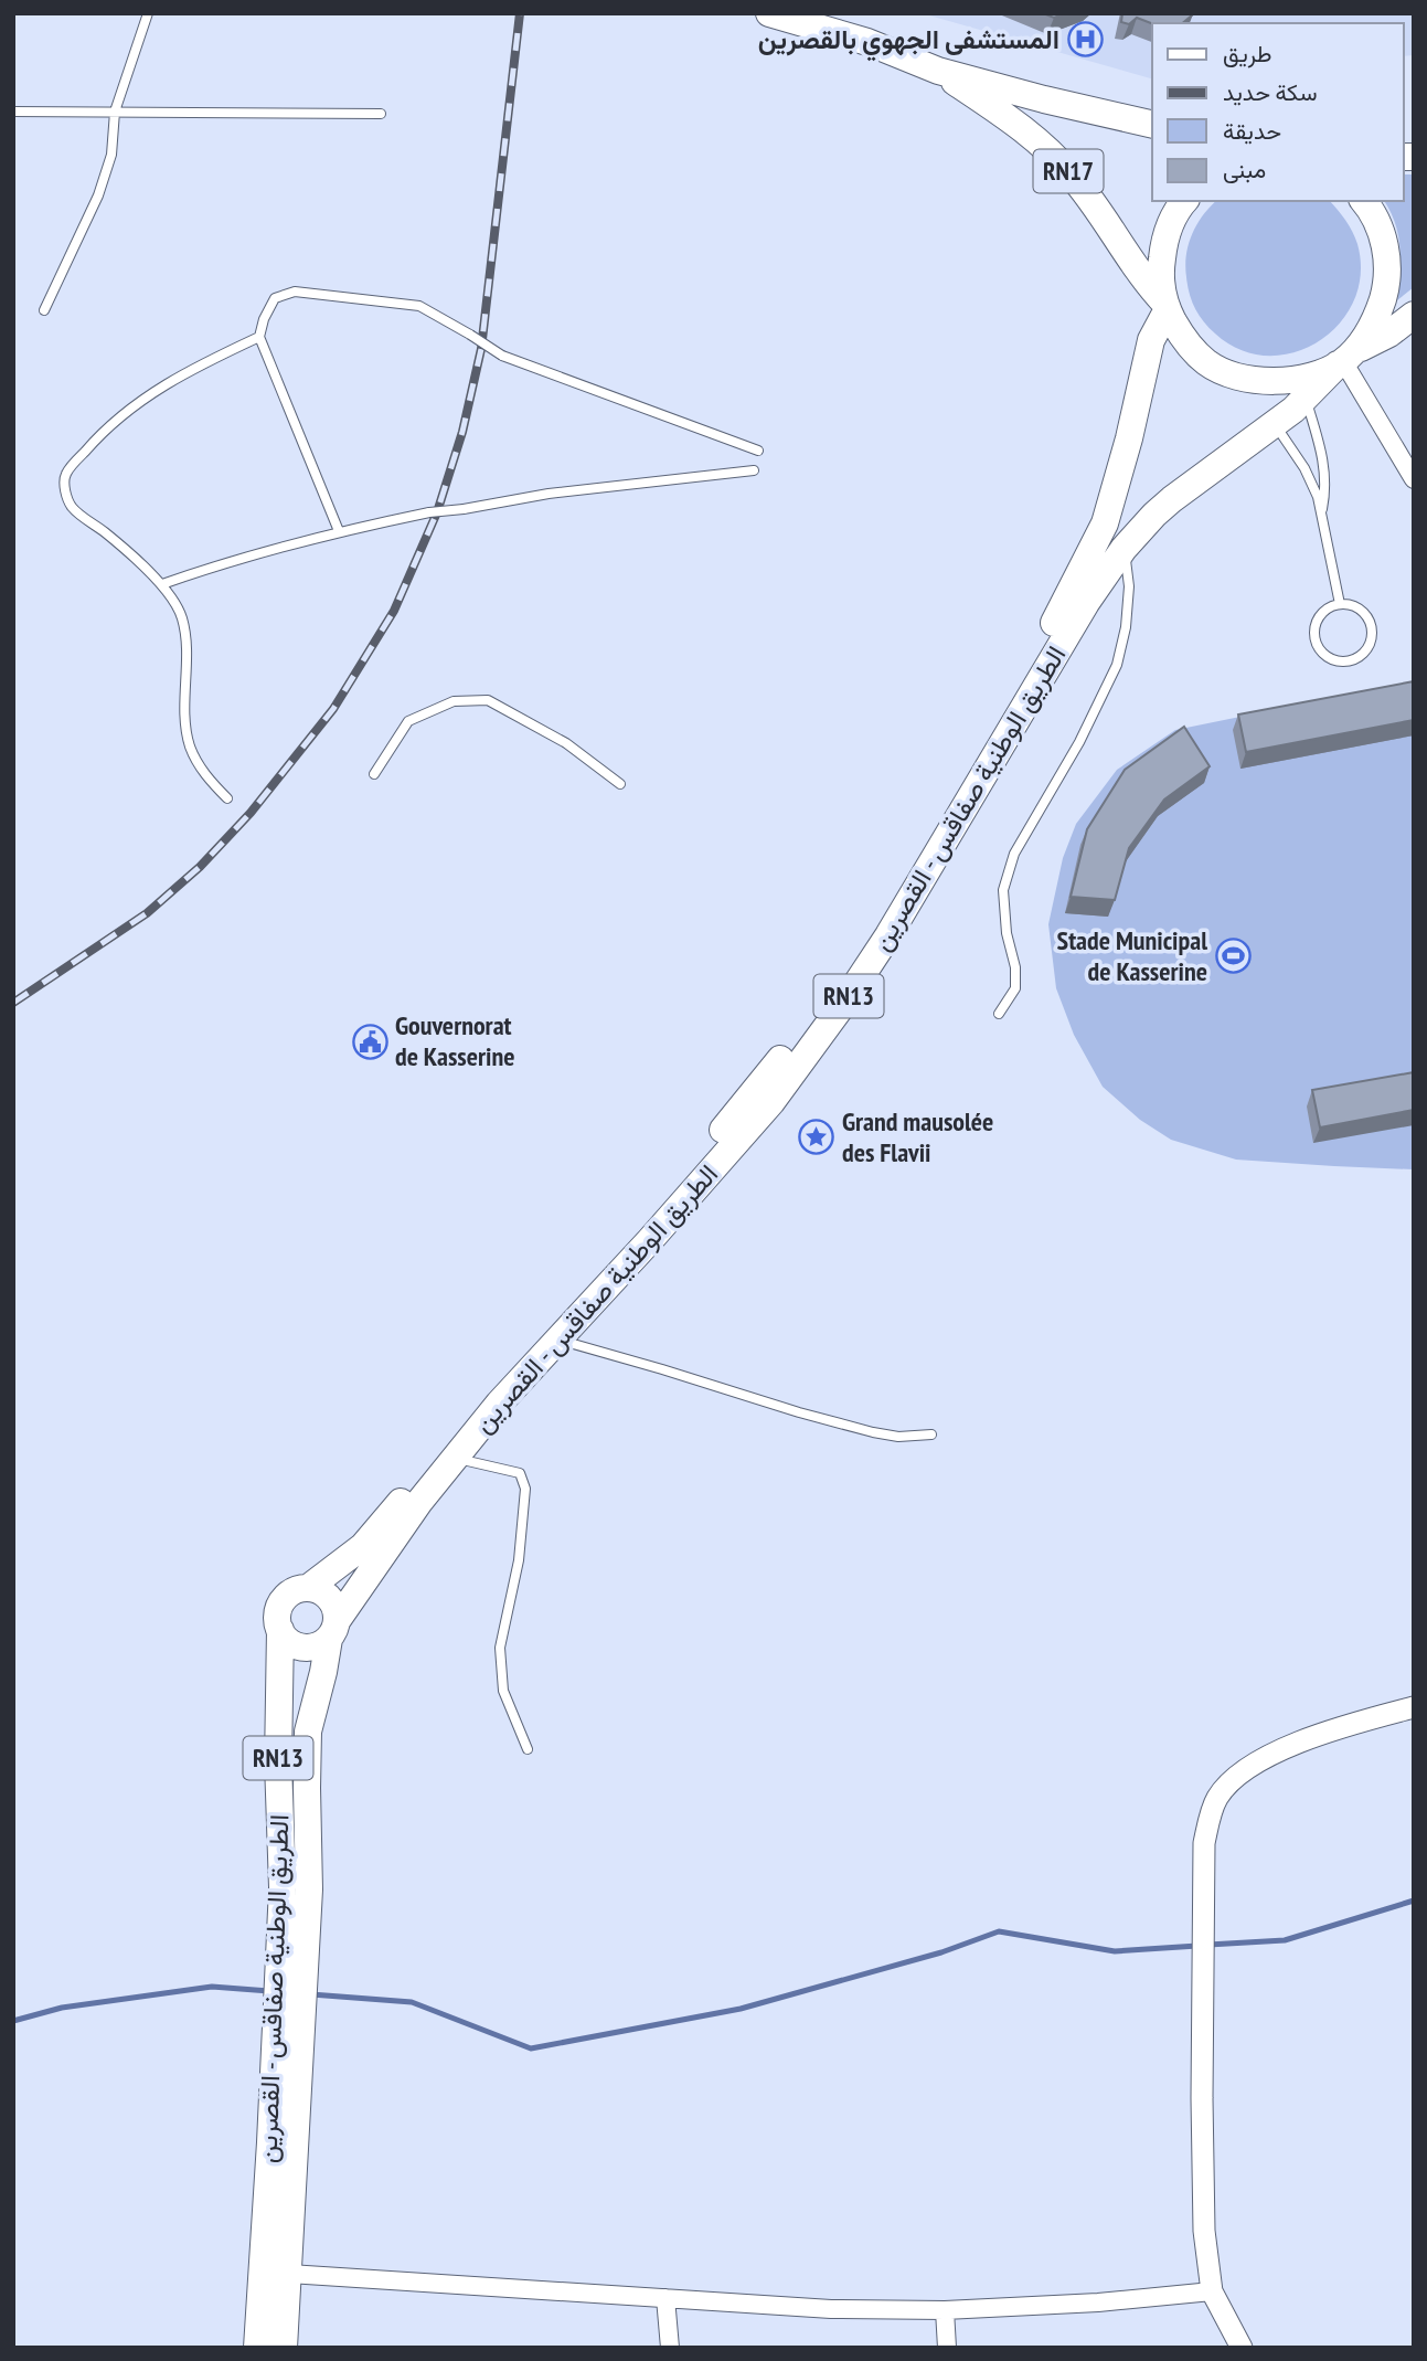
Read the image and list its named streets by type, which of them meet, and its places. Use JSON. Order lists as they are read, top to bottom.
{
  "streets": {
    "main road": ["RN17", "الطريق الوطنية صفاقس - القصرين", "RN13"]
  },
  "crossings": [
    ["RN17", "الطريق الوطنية صفاقس - القصرين"],
    ["الطريق الوطنية صفاقس - القصرين", "RN13"]
  ],
  "places": {
    "hospital": ["المستشفى الجهوي بالقصرين"],
    "sports": ["Stade Municipal de Kasserine"],
    "public building": ["Gouvernorat de Kasserine"],
    "place": ["Grand mausolée des Flavii"]
  },
  "legend": [
    "طريق",
    "سكة حديد",
    "حديقة",
    "مبنى"
  ]
}
